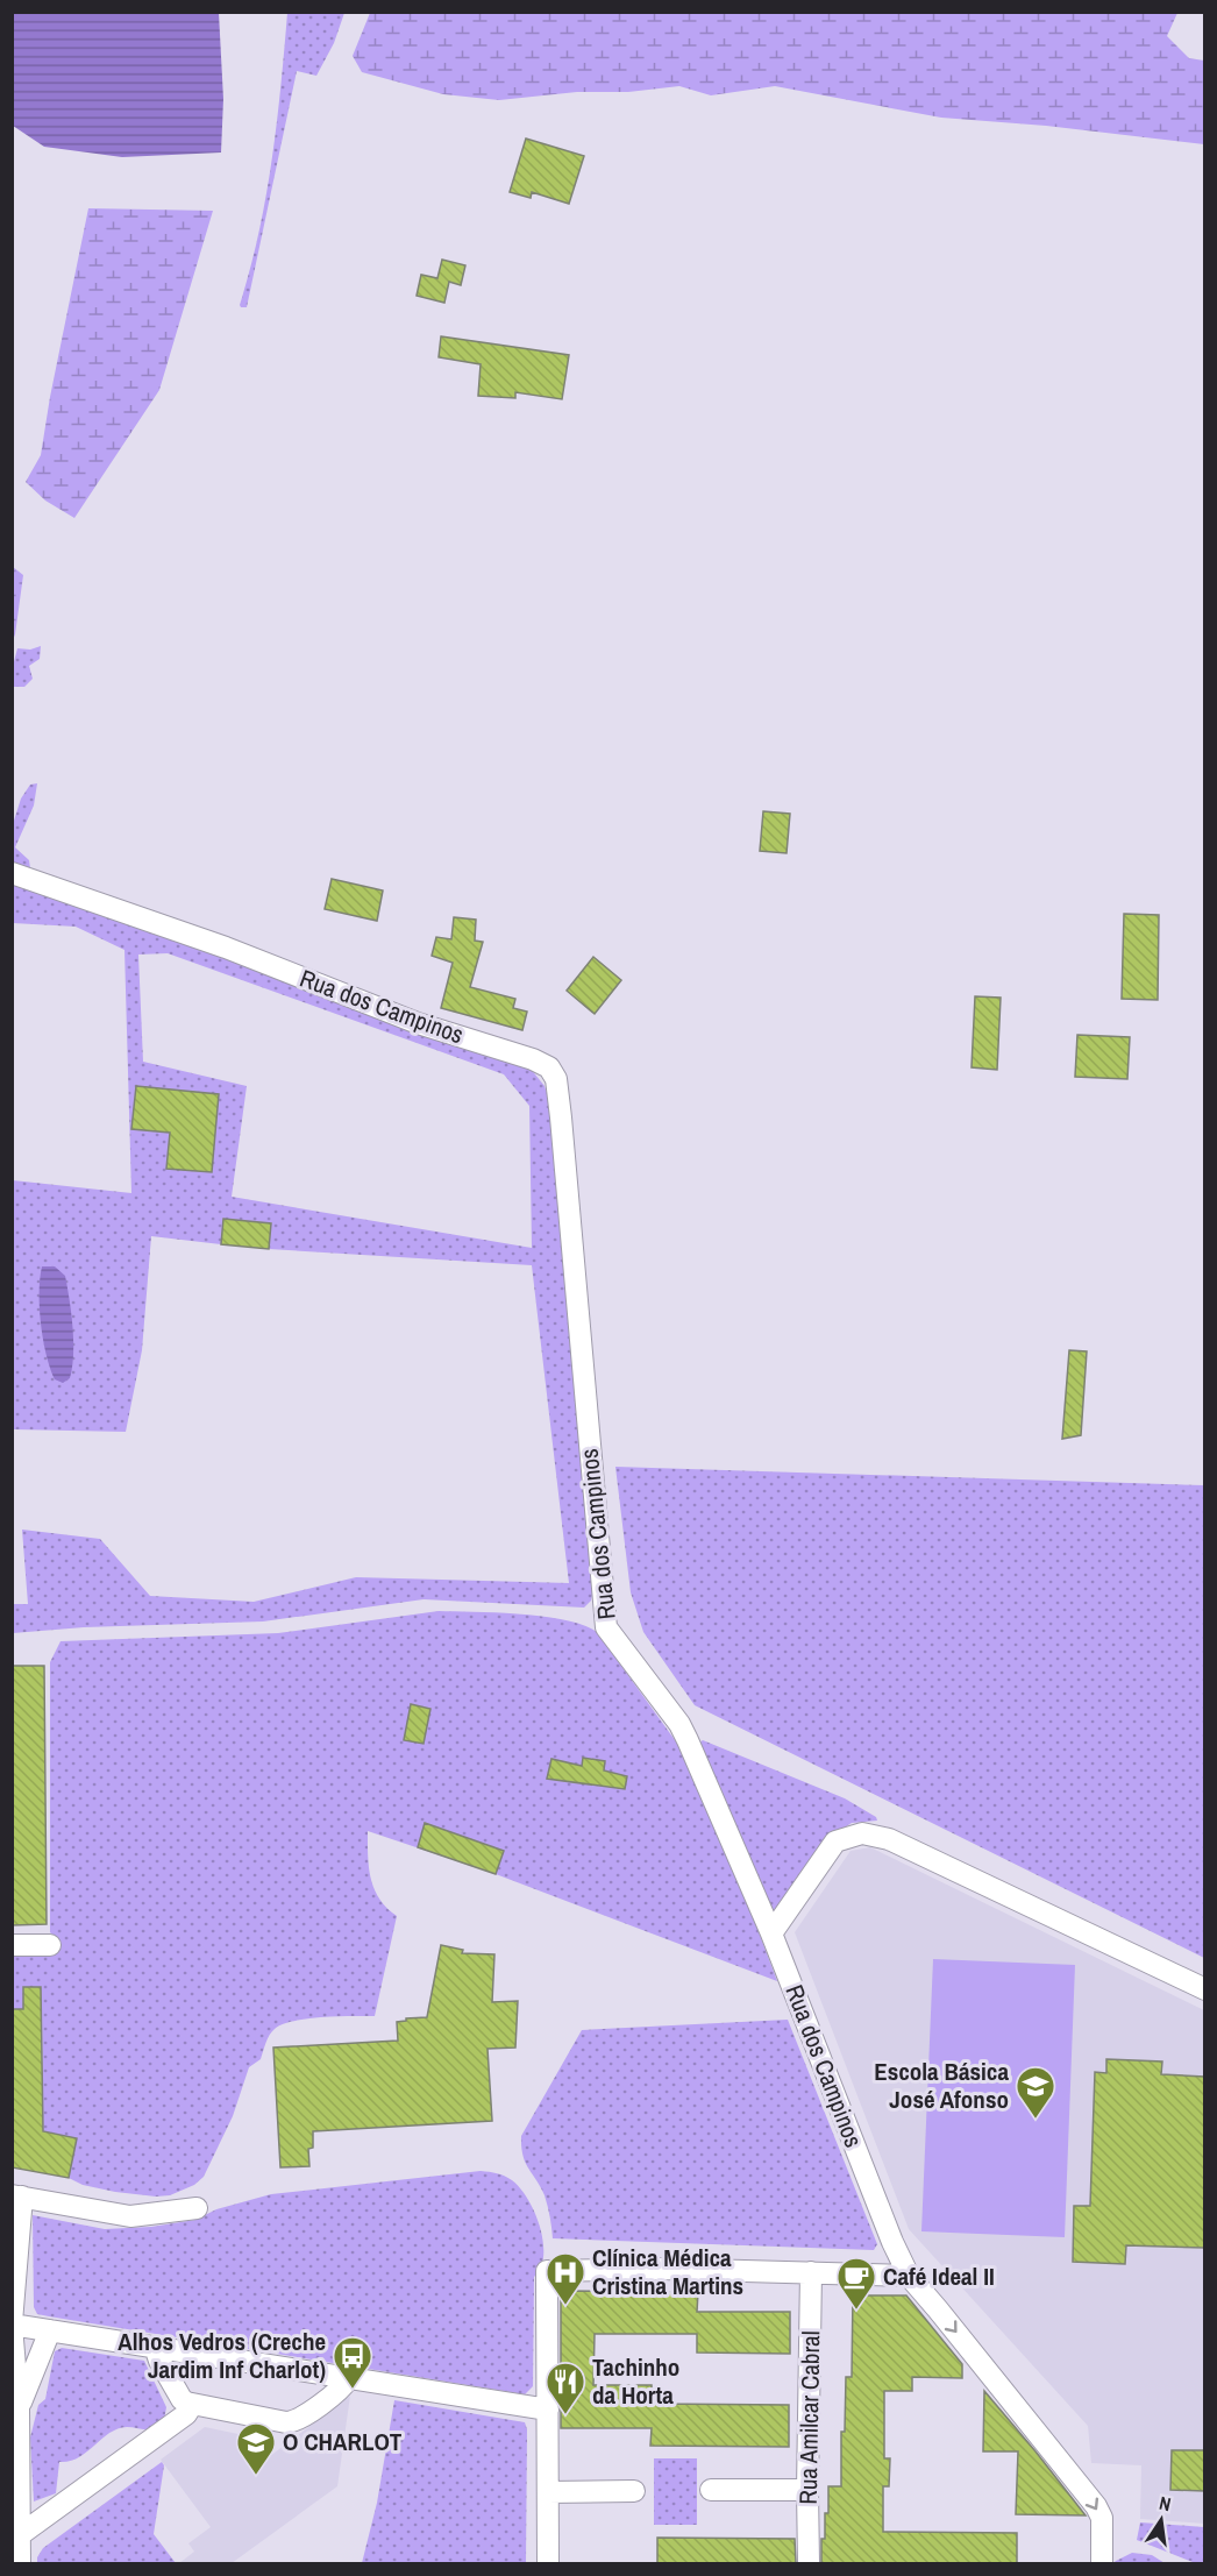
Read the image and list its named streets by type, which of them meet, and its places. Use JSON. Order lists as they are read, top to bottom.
{
  "streets": {
    "street": ["Rua dos Campinos", "Rua Amilcar Cabral"]
  },
  "places": {
    "school or university": ["Escola Básica José Afonso", "O CHARLOT"],
    "hospital": ["Clínica Médica Cristina Martins"],
    "cafe": ["Café Ideal II"],
    "bus stop": ["Alhos Vedros (Creche Jardim Inf Charlot)"],
    "restaurant": ["Tachinho da Horta"]
  },
  "north": "top"
}
